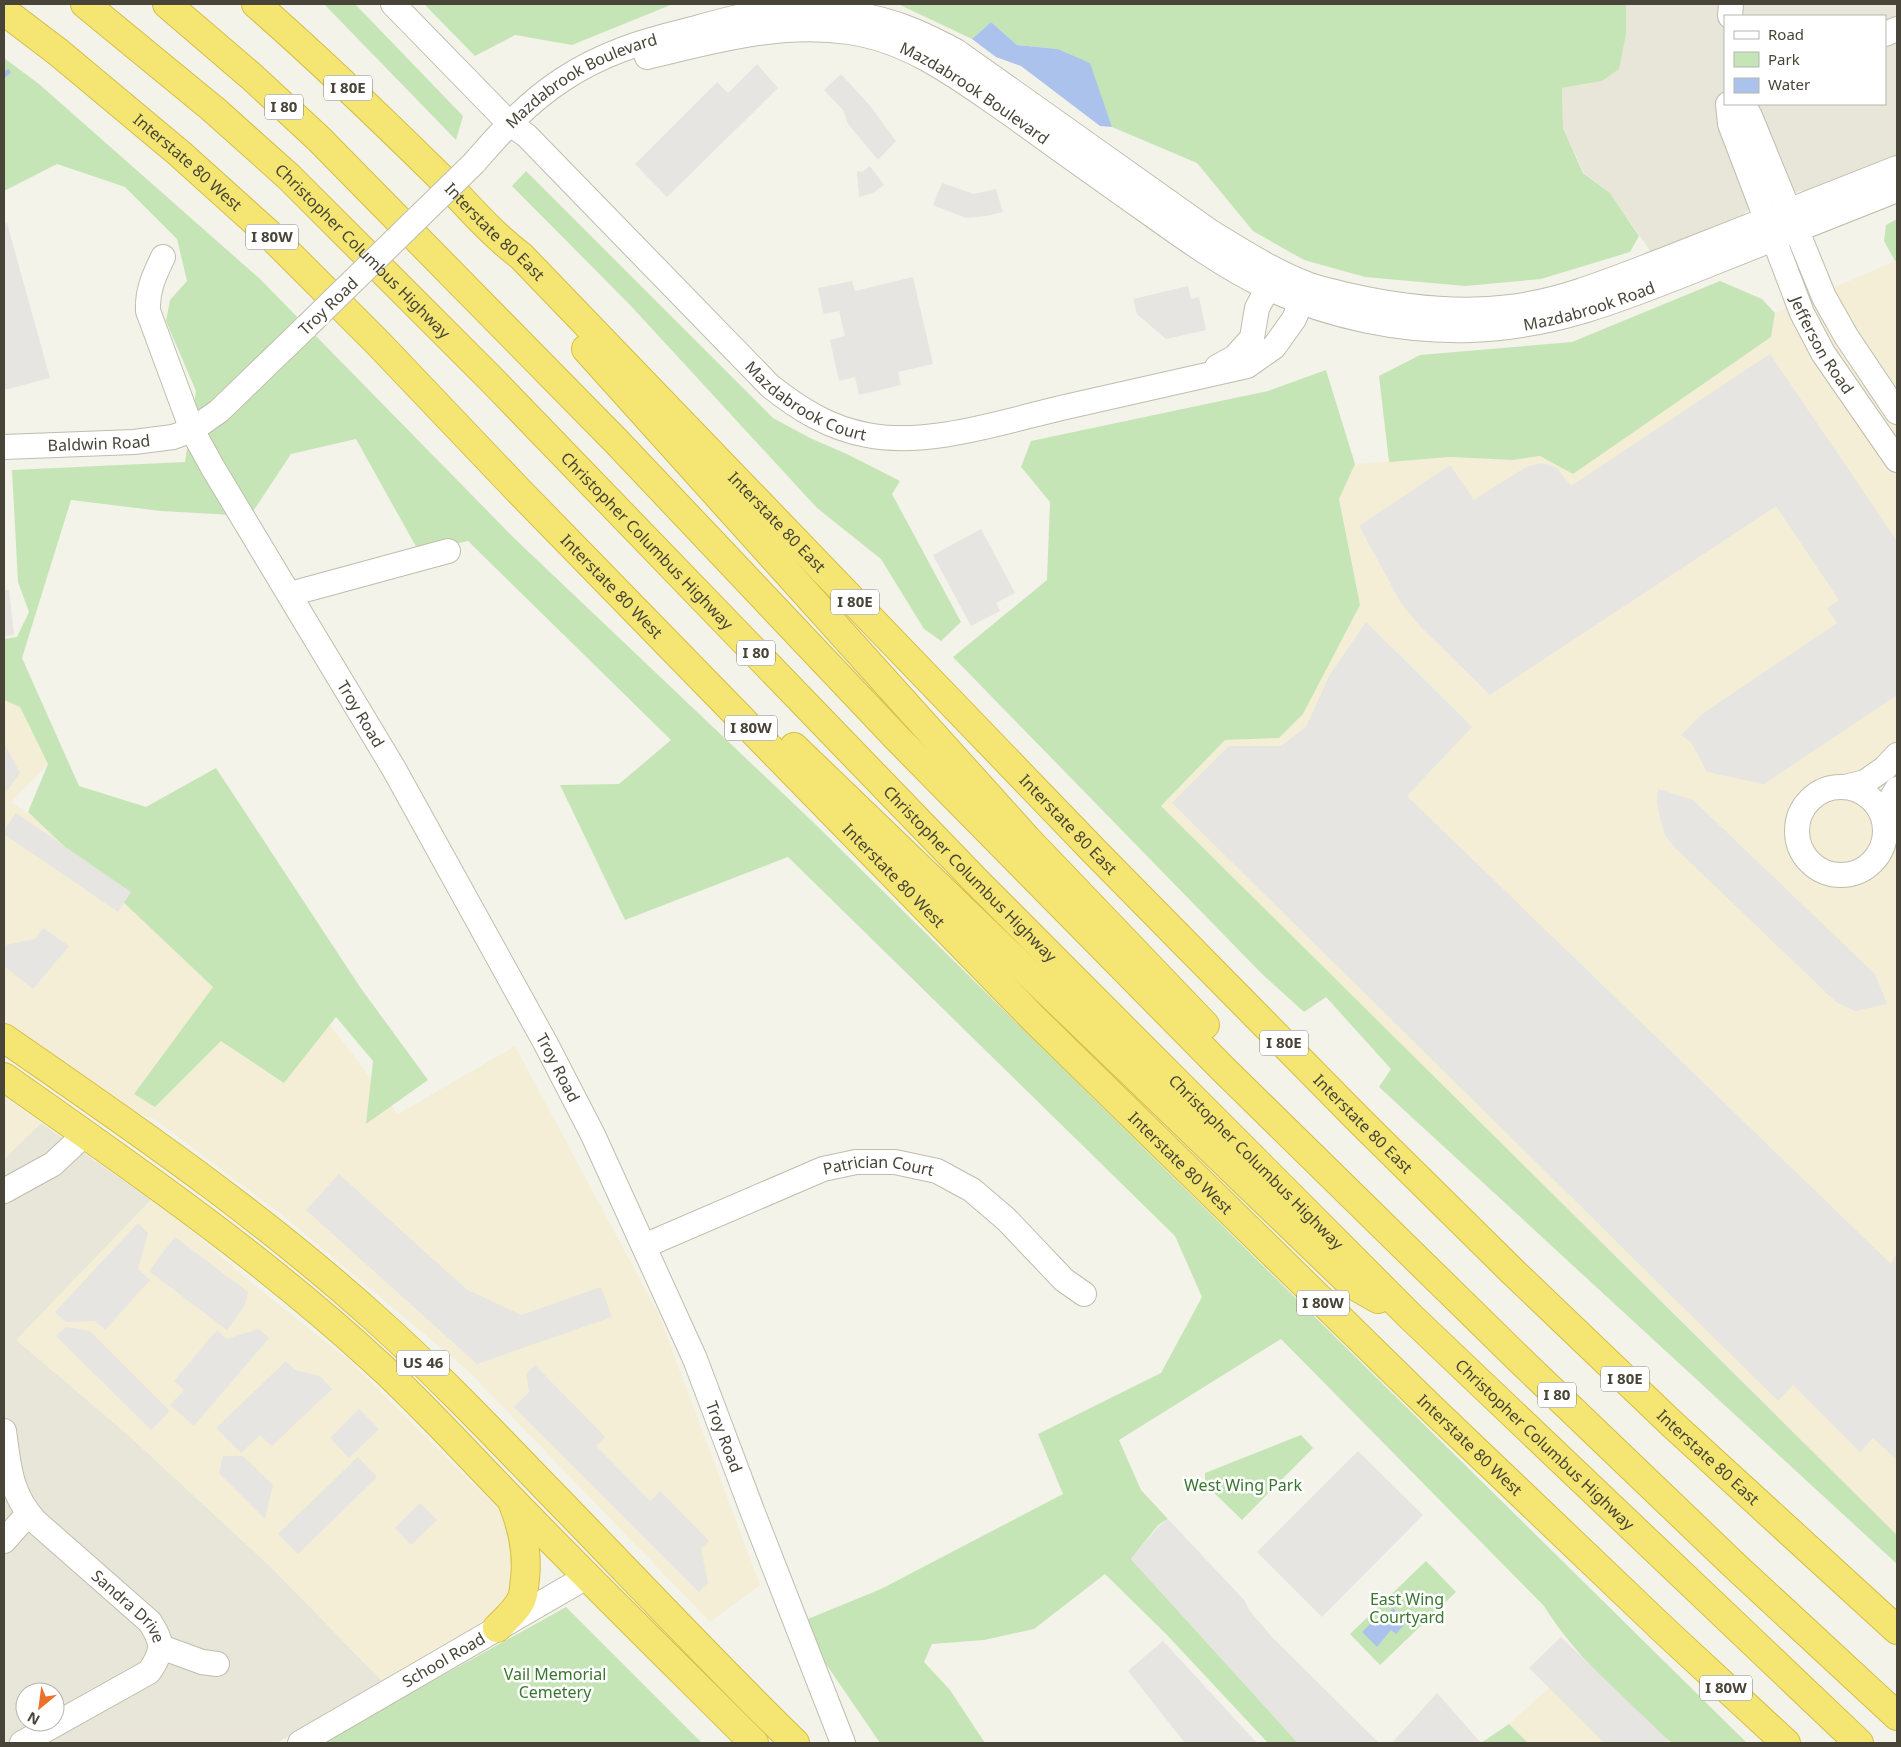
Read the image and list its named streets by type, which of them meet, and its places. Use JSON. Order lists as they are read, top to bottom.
{
  "streets": {
    "highway": [
      "I 80E",
      "I 80",
      "Interstate 80 West",
      "Interstate 80 East",
      "I 80W",
      "Christopher Columbus Highway",
      "US 46"
    ],
    "street": [
      "Mazdabrook Boulevard",
      "Mazdabrook Road",
      "Troy Road",
      "Jefferson Road",
      "Mazdabrook Court",
      "Baldwin Road",
      "Patrician Court",
      "Sandra Drive",
      "School Road"
    ]
  },
  "crossings": [
    ["Mazdabrook Boulevard", "Mazdabrook Road"],
    ["Mazdabrook Boulevard", "Troy Road"],
    ["Mazdabrook Boulevard", "Mazdabrook Court"],
    ["Mazdabrook Road", "Jefferson Road"],
    ["Mazdabrook Road", "Mazdabrook Court"],
    ["Troy Road", "Mazdabrook Court"],
    ["Troy Road", "Baldwin Road"],
    ["Troy Road", "Patrician Court"],
    ["US 46", "School Road"]
  ],
  "parks": ["West Wing Park", "East Wing Courtyard", "Vail Memorial Cemetery"],
  "legend": ["Road", "Park", "Water"],
  "north": "bottom left"
}
